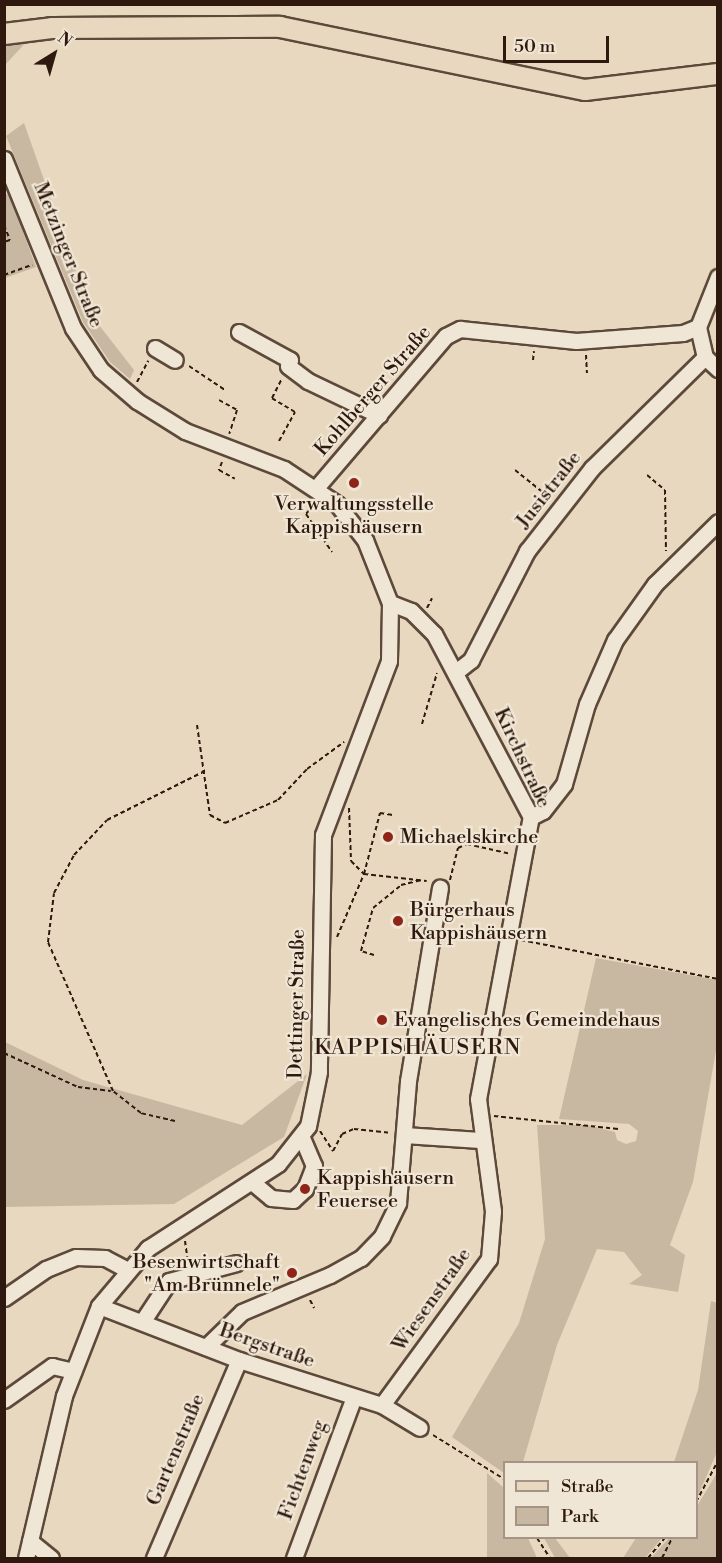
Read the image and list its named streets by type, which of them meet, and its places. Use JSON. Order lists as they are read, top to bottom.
{
  "streets": {
    "street": [
      "Metzinger Straße",
      "Kohlberger Straße",
      "Jusistraße",
      "Kirchstraße",
      "Dettinger Straße",
      "Wiesenstraße",
      "Bergstraße",
      "Gartenstraße",
      "Fichtenweg"
    ]
  },
  "crossings": [
    ["Metzinger Straße", "Kohlberger Straße"],
    ["Metzinger Straße", "Kirchstraße"],
    ["Metzinger Straße", "Dettinger Straße"],
    ["Jusistraße", "Kirchstraße"],
    ["Kirchstraße", "Dettinger Straße"],
    ["Kirchstraße", "Wiesenstraße"],
    ["Dettinger Straße", "Bergstraße"],
    ["Wiesenstraße", "Bergstraße"],
    ["Bergstraße", "Gartenstraße"],
    ["Bergstraße", "Fichtenweg"]
  ],
  "districts": ["KAPPISHÄUSERN"],
  "places": [
    "Verwaltungsstelle Kappishäusern",
    "Michaelskirche",
    "Bürgerhaus Kappishäusern",
    "Evangelisches Gemeindehaus",
    "Kappishäusern Feuersee",
    "Besenwirtschaft \"Am Brünnele\""
  ],
  "legend": ["Straße", "Park"],
  "scale_bar": "50 m",
  "north": "top right"
}
